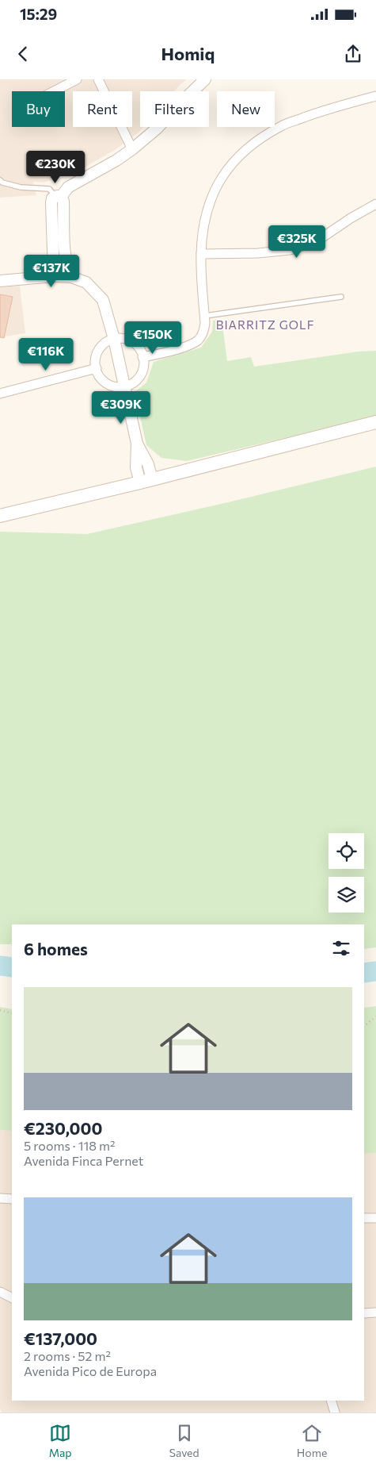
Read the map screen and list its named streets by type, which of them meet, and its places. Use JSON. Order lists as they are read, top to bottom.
{
  "districts": ["BIARRITZ GOLF"],
  "page": {
    "status": "15:29",
    "header": "Homiq",
    "chip": [
      "Buy",
      "Rent",
      "Filters",
      "New"
    ],
    "price": [
      "€230K",
      "€325K",
      "€137K",
      "€150K",
      "€116K",
      "€309K"
    ],
    "heading": "6 homes",
    "list": [
      {
        "name": "€230,000",
        "note": "5 rooms · 118 m² · Avenida Finca Pernet"
      },
      {
        "name": "€137,000",
        "note": "2 rooms · 52 m² · Avenida Pico de Europa"
      }
    ],
    "tabs": ["Map", "Saved", "Home"]
  }
}
